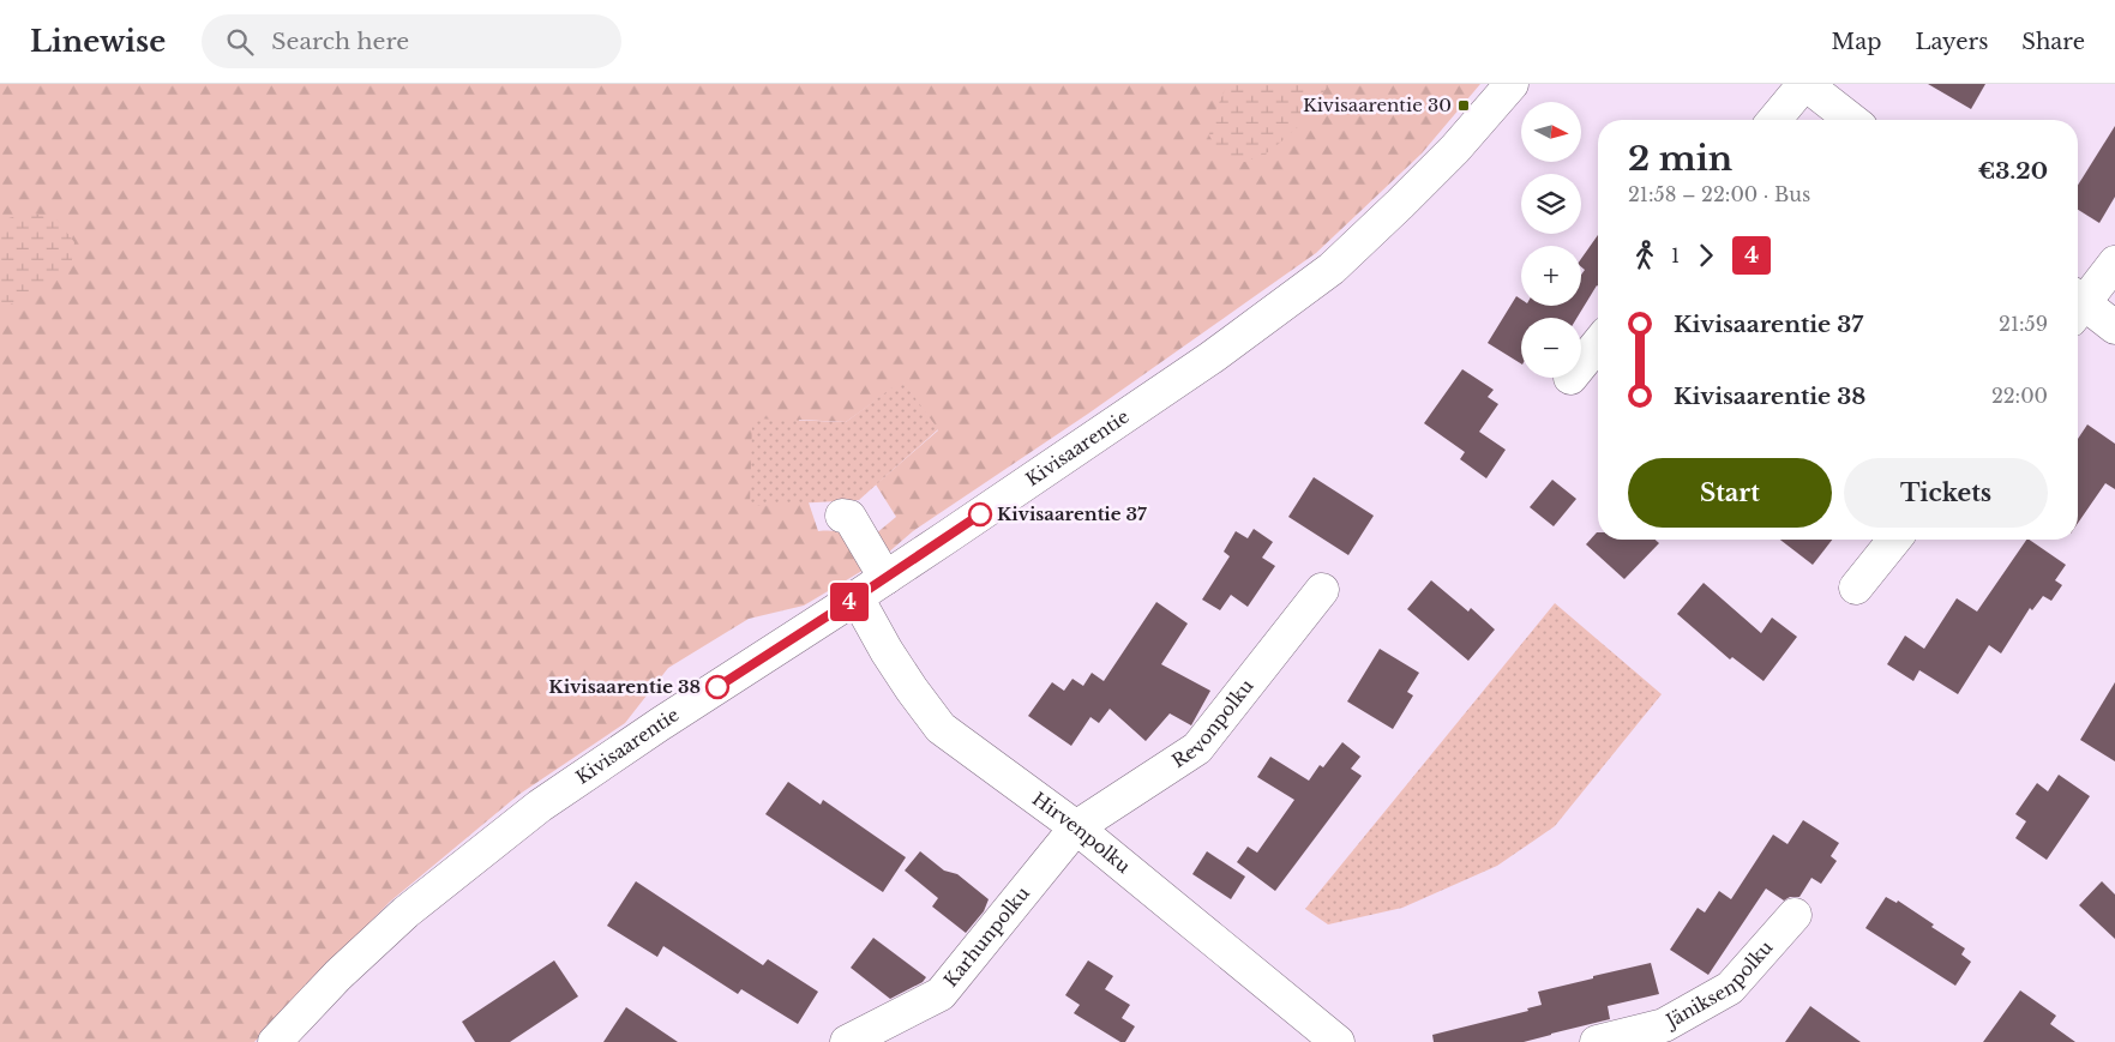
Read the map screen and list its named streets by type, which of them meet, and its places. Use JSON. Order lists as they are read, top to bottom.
{
  "streets": {
    "street": [
      "Kivisaarentie",
      "Revonpolku",
      "Hirvenpolku",
      "Karhunpolku",
      "Jäniksenpolku"
    ]
  },
  "crossings": [
    ["Kivisaarentie", "Hirvenpolku"],
    ["Revonpolku", "Hirvenpolku"],
    ["Revonpolku", "Karhunpolku"],
    ["Hirvenpolku", "Karhunpolku"]
  ],
  "places": {
    "transit": ["Kivisaarentie 30"],
    "other": ["Kivisaarentie 37", "Kivisaarentie 38"]
  },
  "lines": ["bus line 4"],
  "north": "right",
  "page": {
    "header": "Linewise",
    "search": "Search here",
    "nav": ["Map", "Layers", "Share"],
    "on_map": "4",
    "map_buttons": ["+", "−"],
    "heading": ["2 min", "21:58 – 22:00 · Bus", "€3.20"],
    "legs": ["1", "4"],
    "list": [
      {
        "name": "Kivisaarentie 37",
        "value": "21:59"
      },
      {
        "name": "Kivisaarentie 38",
        "value": "22:00"
      }
    ],
    "buttons": ["Start", "Tickets"]
  }
}
